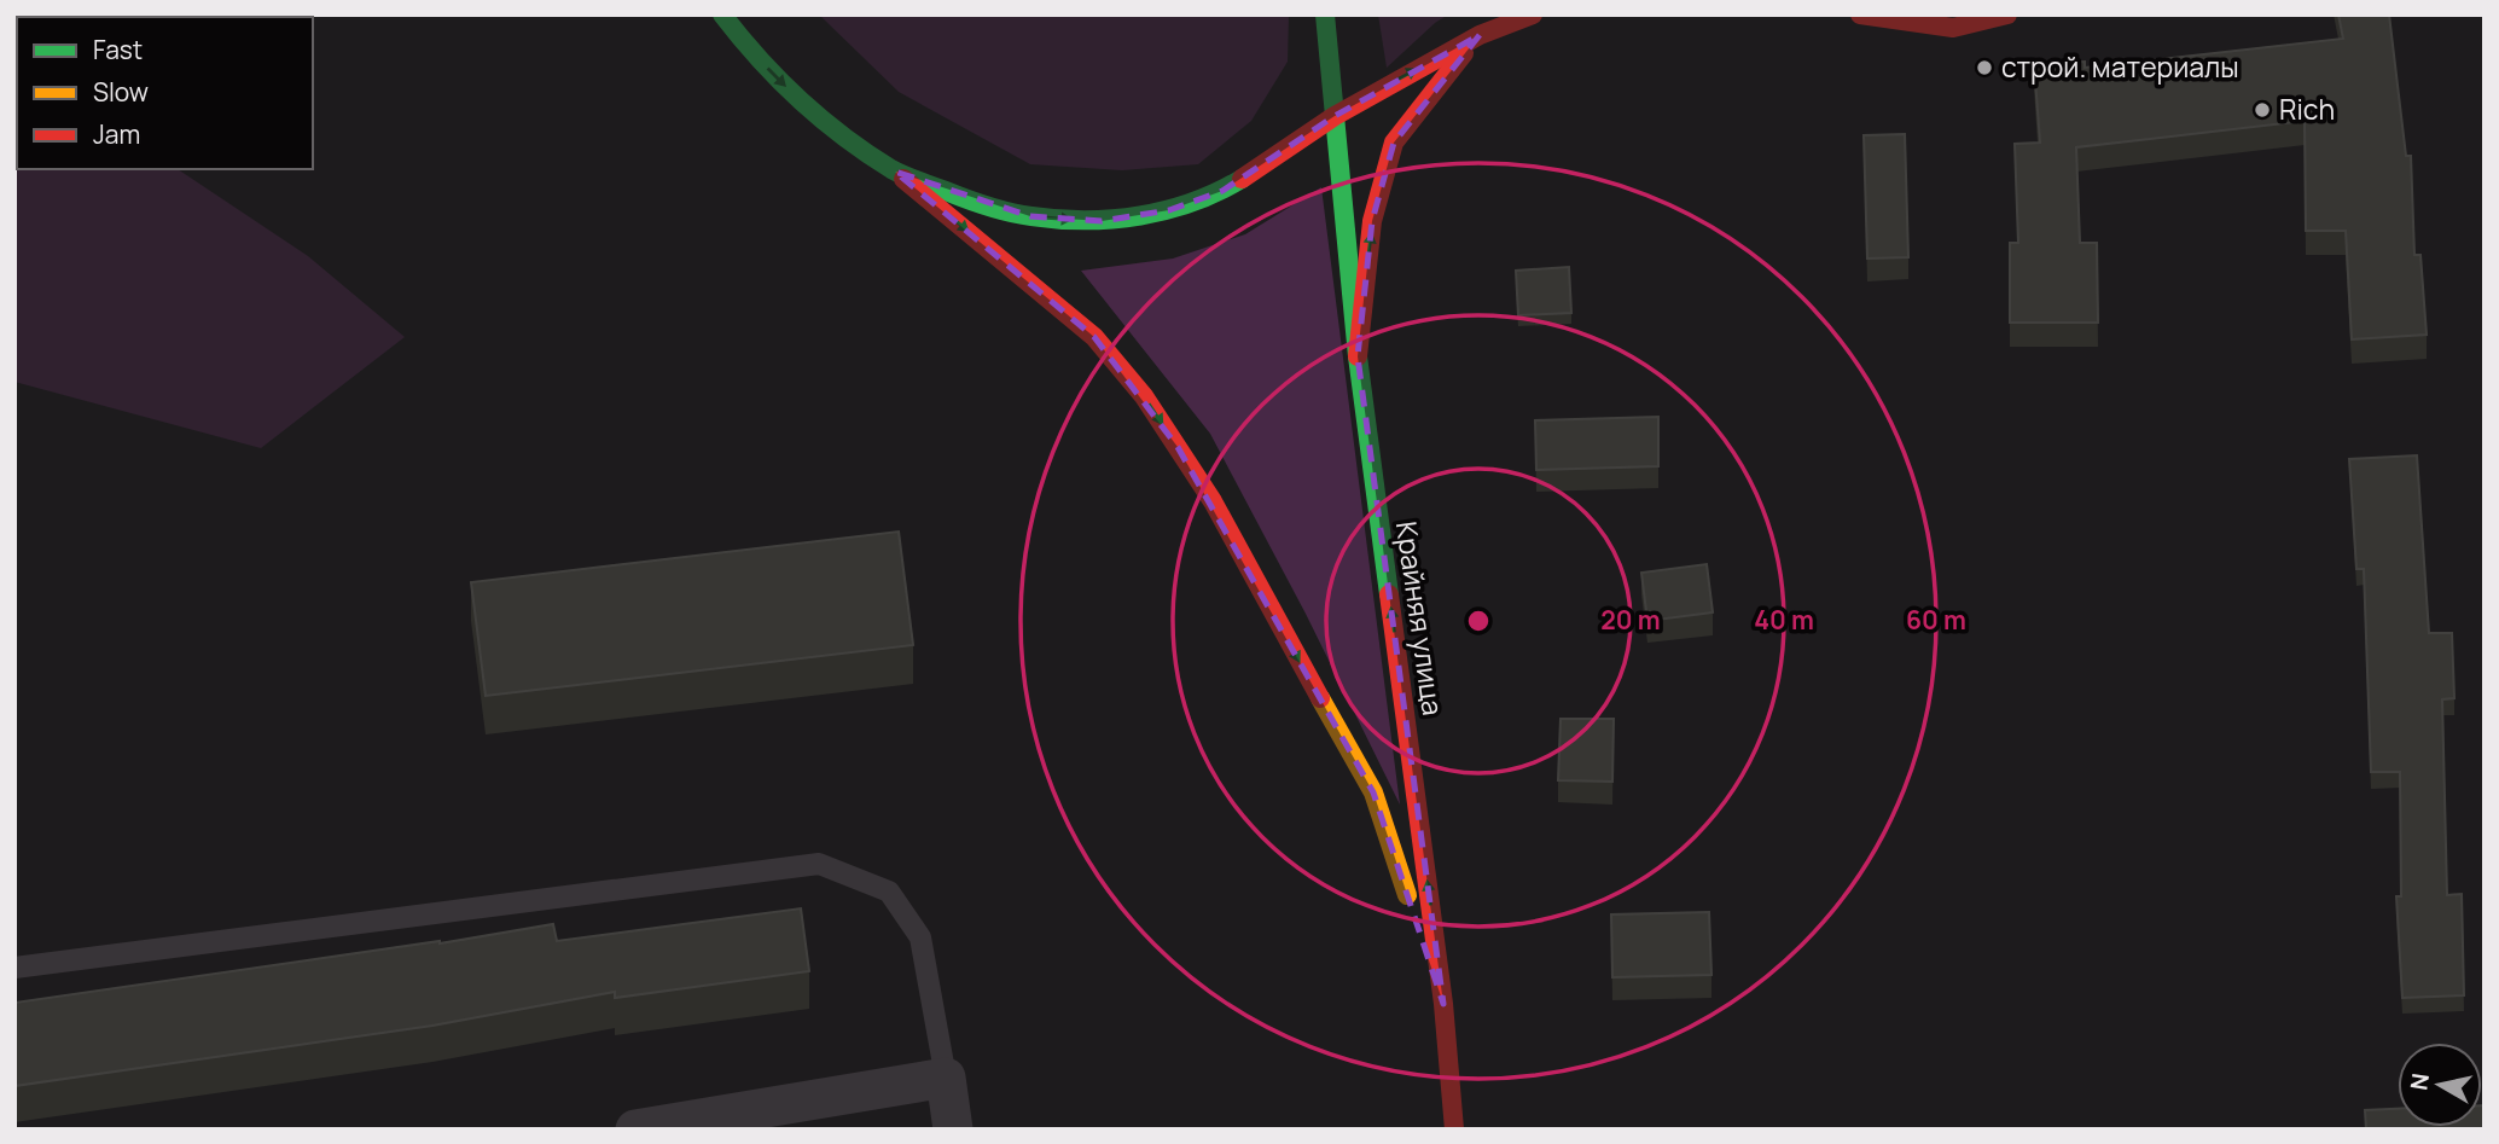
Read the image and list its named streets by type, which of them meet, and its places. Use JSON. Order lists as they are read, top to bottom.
{
  "streets": {
    "main road": ["Крайняя улица"]
  },
  "one_way": ["Крайняя улица"],
  "places": ["строй. материалы", "Rich"],
  "legend": ["Fast", "Slow", "Jam"],
  "north": "left",
  "rings": ["20 m", "40 m", "60 m"]
}
